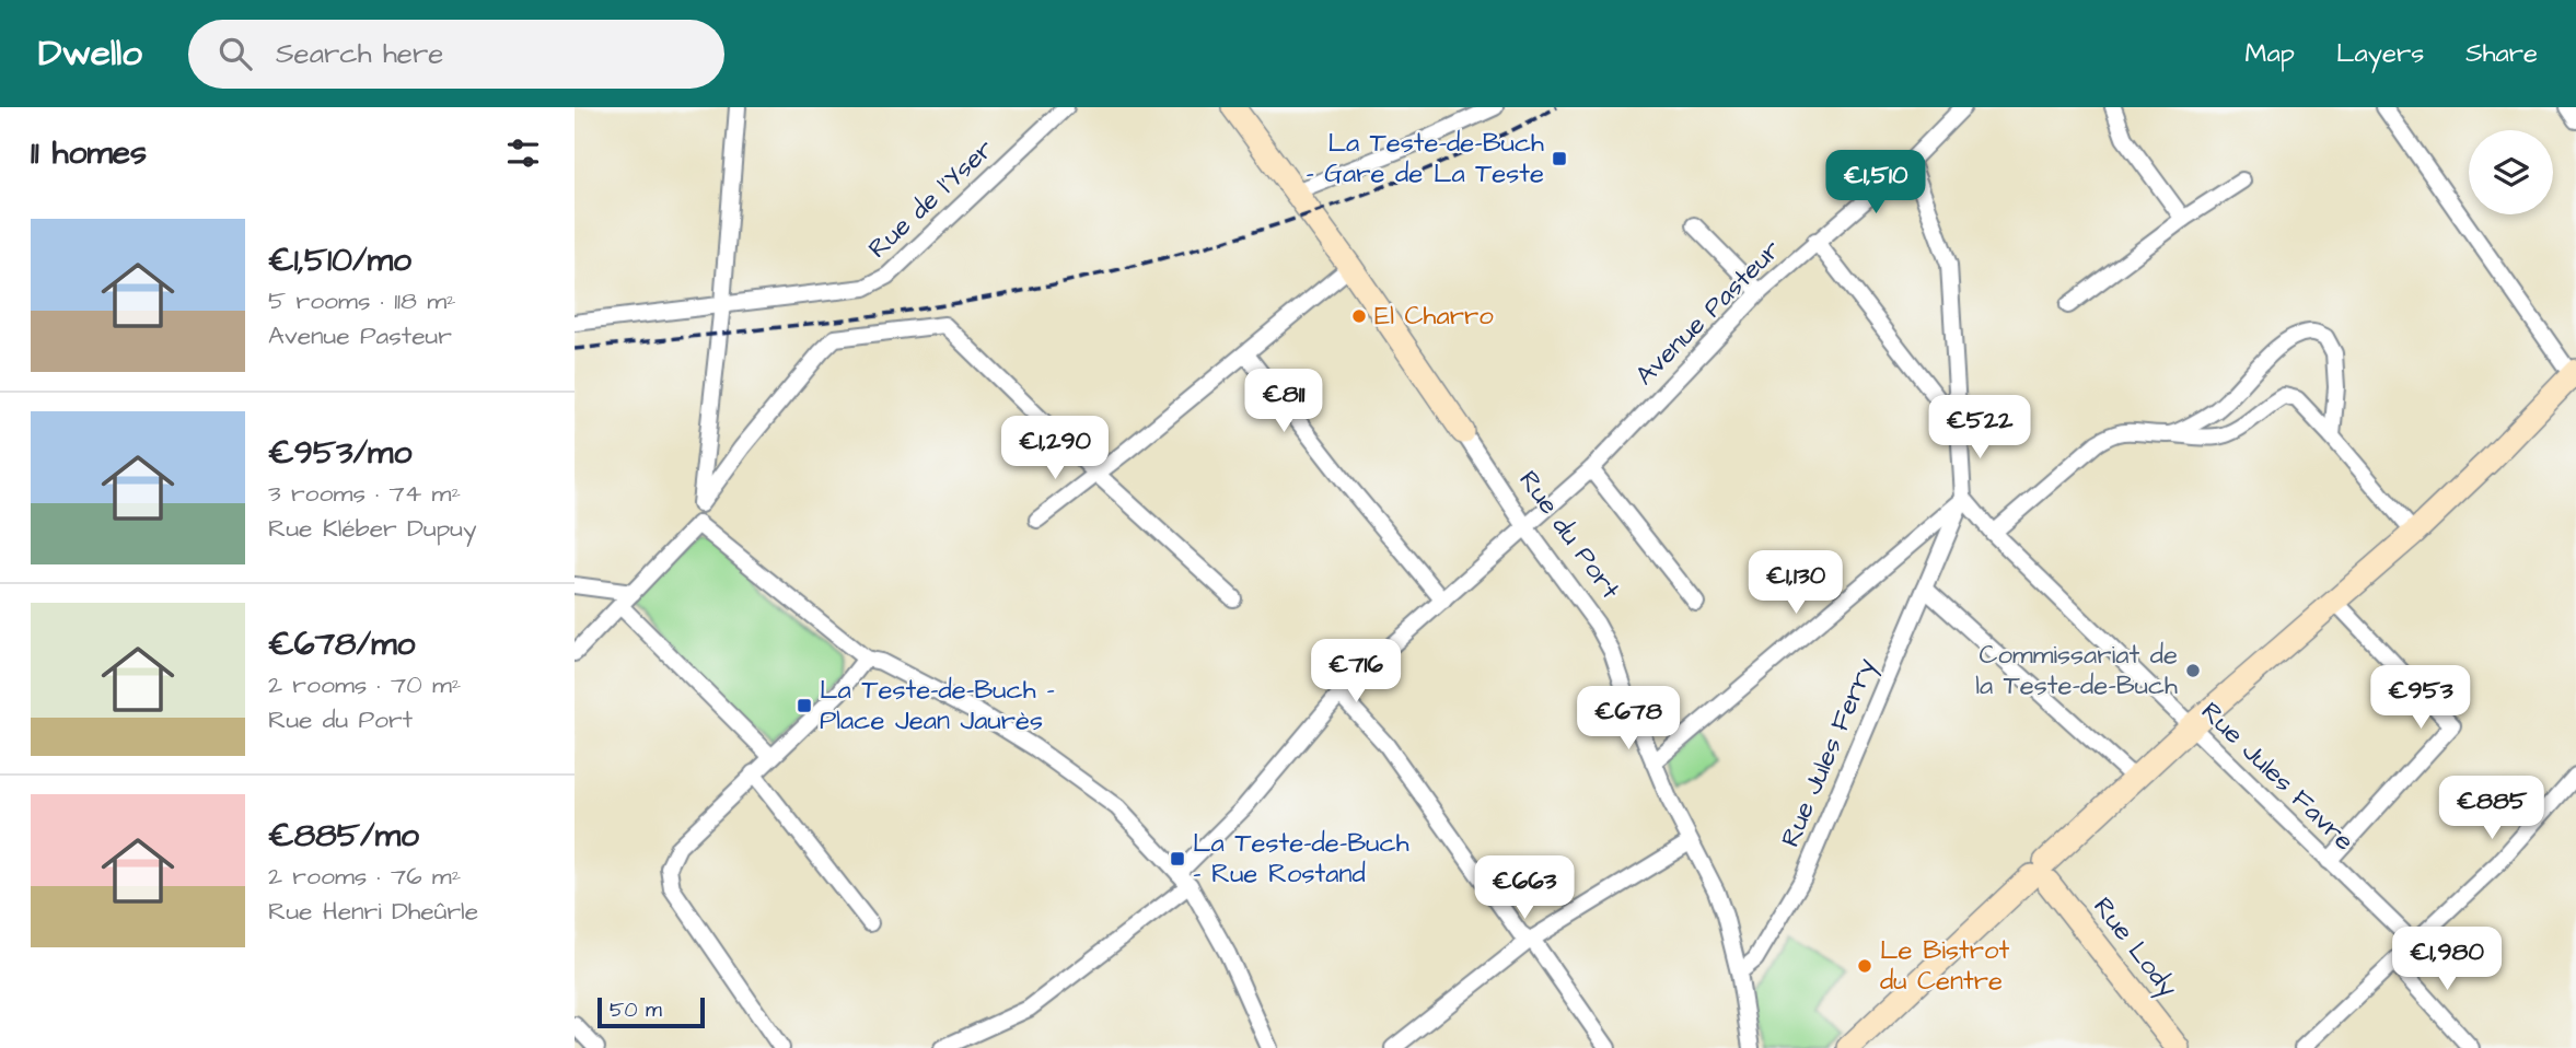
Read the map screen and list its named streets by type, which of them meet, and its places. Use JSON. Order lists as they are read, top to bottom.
{
  "streets": {
    "street": [
      "Rue de l'Yser",
      "Avenue Pasteur",
      "Rue du Port",
      "Rue Jules Ferry",
      "Rue Jules Favre",
      "Rue Lody"
    ]
  },
  "crossings": [
    ["Avenue Pasteur", "Rue du Port"],
    ["Rue du Port", "Rue Jules Ferry"],
    ["Rue Jules Ferry", "Rue Jules Favre"]
  ],
  "places": {
    "transit": ["La Teste-de-Buch - Gare de La Teste", "La Teste-de-Buch - Place Jean Jaurès", "La Teste-de-Buch - Rue Rostand"],
    "other": ["El Charro", "Commissariat de la Teste-de-Buch", "Le Bistrot du Centre"]
  },
  "scale_bar": "50 m",
  "page": {
    "header": "Dwello",
    "search": "Search here",
    "nav": ["Map", "Layers", "Share"],
    "heading": "11 homes",
    "price": [
      "€1,510",
      "€811",
      "€522",
      "€1,290",
      "€1,130",
      "€716",
      "€953",
      "€678",
      "€885",
      "€663",
      "€1,980"
    ],
    "list": [
      {
        "name": "€1,510/mo",
        "note": "5 rooms · 118 m² · Avenue Pasteur"
      },
      {
        "name": "€953/mo",
        "note": "3 rooms · 74 m² · Rue Kléber Dupuy"
      },
      {
        "name": "€678/mo",
        "note": "2 rooms · 70 m² · Rue du Port"
      },
      {
        "name": "€885/mo",
        "note": "2 rooms · 76 m² · Rue Henri Dheûrle"
      }
    ],
    "scale": "50 m"
  }
}
